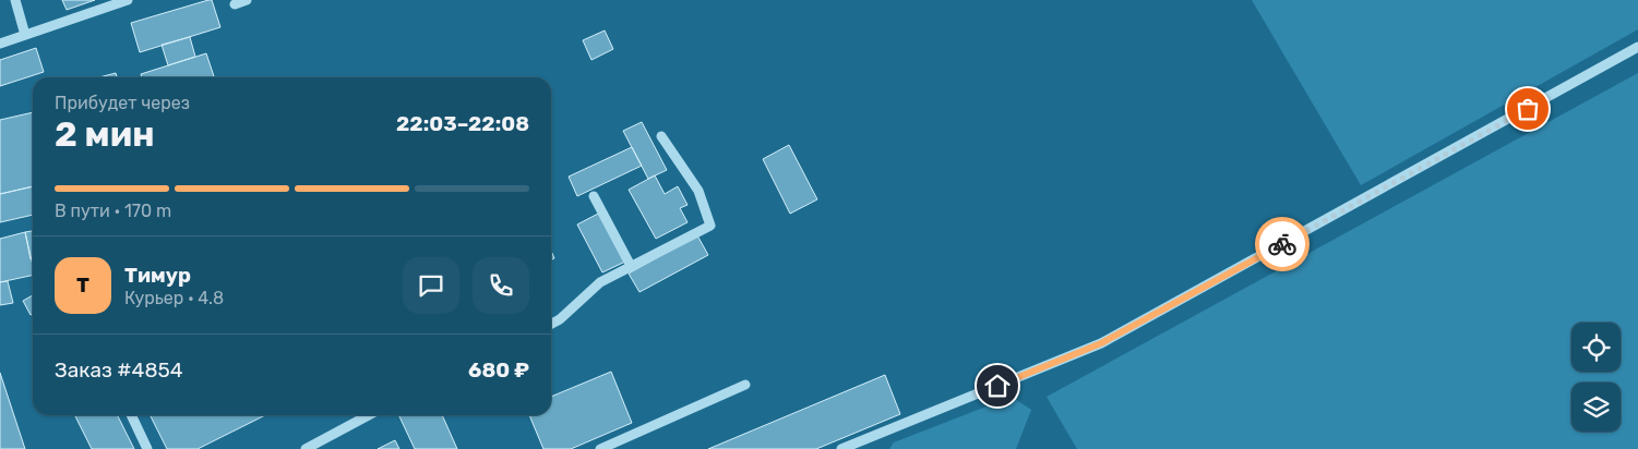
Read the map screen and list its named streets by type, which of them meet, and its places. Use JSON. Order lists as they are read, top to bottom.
{
  "page": {
    "heading": ["2 мин", "Прибудет через", "22:03–22:08"],
    "panel": [
      "Тимур",
      "Курьер · 4.8",
      "Заказ #4854",
      "680 ₽"
    ],
    "bar": "В пути · 170 m",
    "round": "Т"
  }
}
